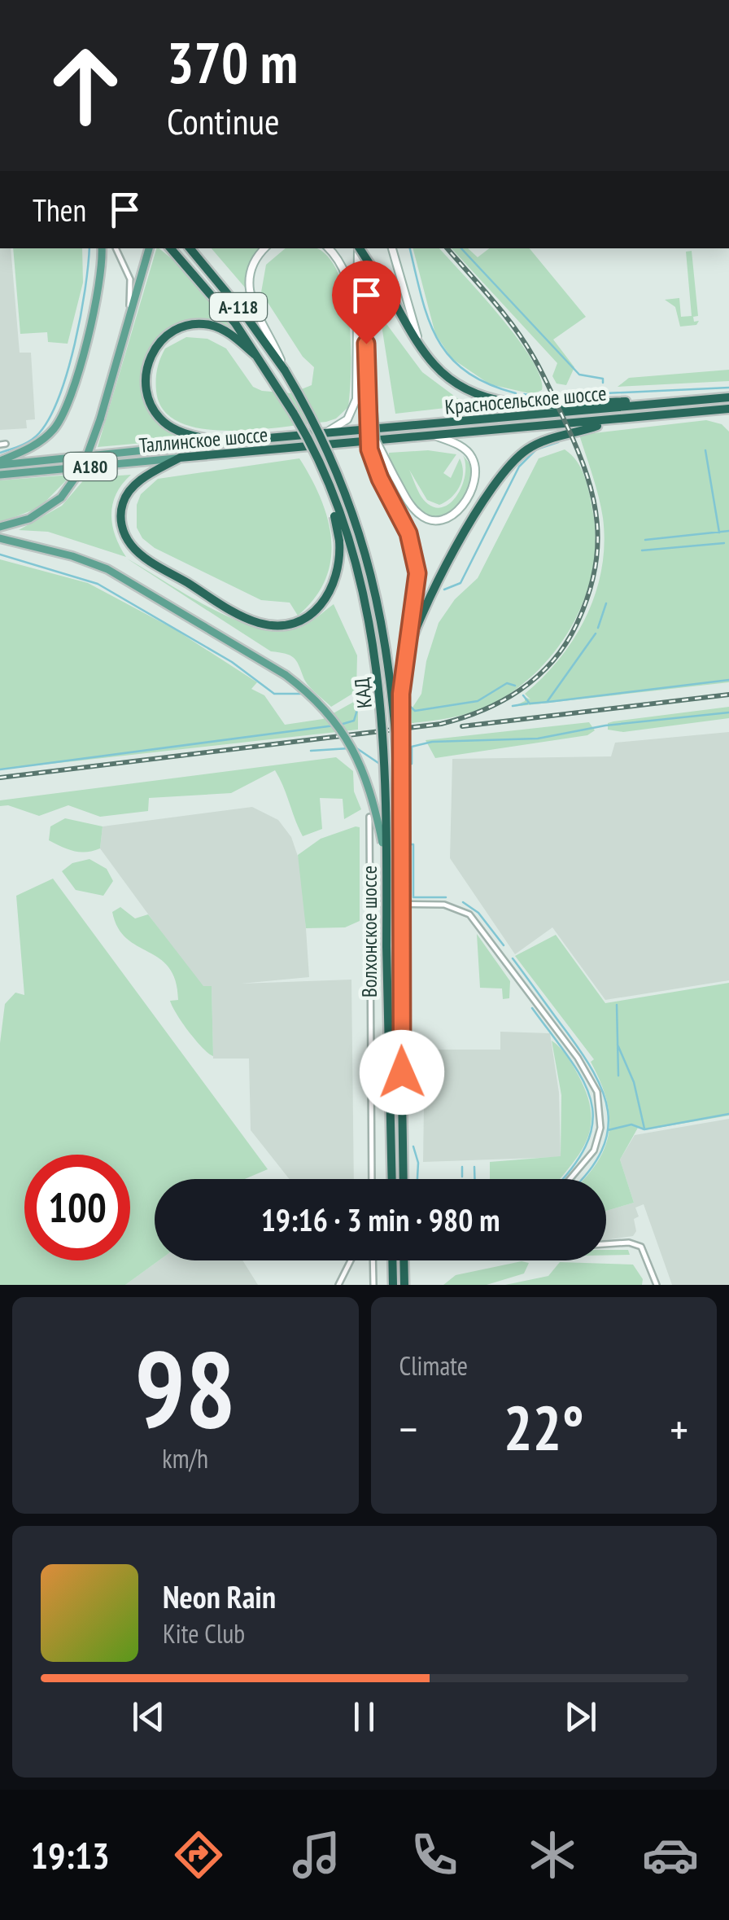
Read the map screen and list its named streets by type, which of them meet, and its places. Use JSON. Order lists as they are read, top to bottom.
{
  "streets": {
    "highway": [
      "А-118",
      "Красносельское шоссе",
      "Таллинское шоссе",
      "КАД"
    ],
    "main road": ["A180"],
    "street": ["Волхонское шоссе"]
  },
  "crossings": [
    ["Красносельское шоссе", "Таллинское шоссе"]
  ],
  "page": {
    "turn": ["370 m", "Continue"],
    "then": "Then",
    "limit": "100",
    "trip": "19:16 · 3 min · 980 m",
    "tile": [
      ["98", "km/h"],
      "Climate"
    ],
    "heat": ["−", "22°", "+"],
    "song": ["Neon Rain", "Kite Club"],
    "tabs": "19:13"
  }
}
